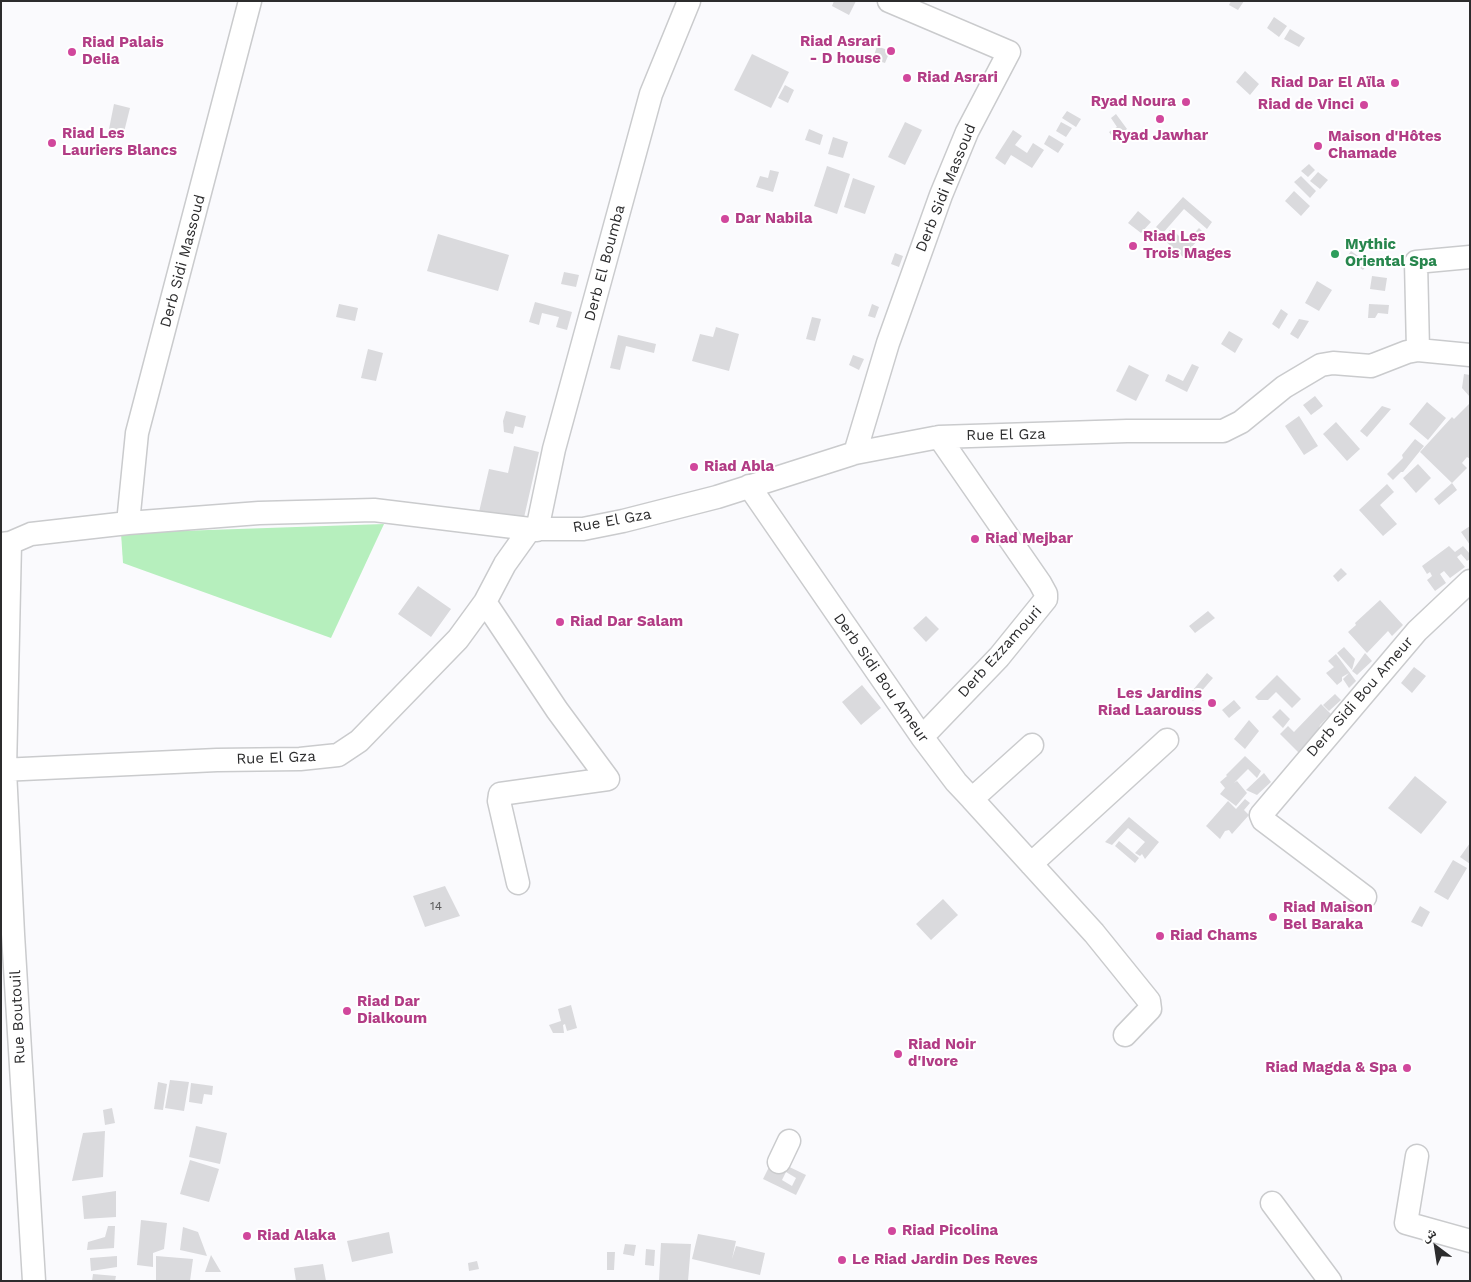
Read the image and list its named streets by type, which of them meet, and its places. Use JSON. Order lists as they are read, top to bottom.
{
  "streets": {
    "street": [
      "Derb Sidi Massoud",
      "Derb El Boumba",
      "Rue El Gza",
      "Derb Ezzamouri",
      "Derb Sidi Bou Ameur",
      "Rue Boutouil"
    ]
  },
  "crossings": [
    ["Derb Sidi Massoud", "Rue El Gza"],
    ["Derb El Boumba", "Rue El Gza"],
    ["Rue El Gza", "Derb Ezzamouri"],
    ["Rue El Gza", "Derb Sidi Bou Ameur"],
    ["Rue El Gza", "Rue Boutouil"],
    ["Derb Ezzamouri", "Derb Sidi Bou Ameur"]
  ],
  "places": [
    "Riad Asrari - D house",
    "Riad Palais Delia",
    "Riad Asrari",
    "Riad Dar El Aïla",
    "Ryad Noura",
    "Riad de Vinci",
    "Ryad Jawhar",
    "Riad Les Lauriers Blancs",
    "Maison d'Hôtes Chamade",
    "Dar Nabila",
    "Riad Les Trois Mages",
    "Mythic Oriental Spa",
    "Riad Abla",
    "Riad Mejbar",
    "Riad Dar Salam",
    "Les Jardins Riad Laarouss",
    "Riad Maison Bel Baraka",
    "Riad Chams",
    "Riad Dar Dialkoum",
    "Riad Noir d'Ivore",
    "Riad Magda & Spa",
    "Riad Picolina",
    "Riad Alaka",
    "Le Riad Jardin Des Reves"
  ],
  "house_numbers": ["14"],
  "north": "top left"
}
